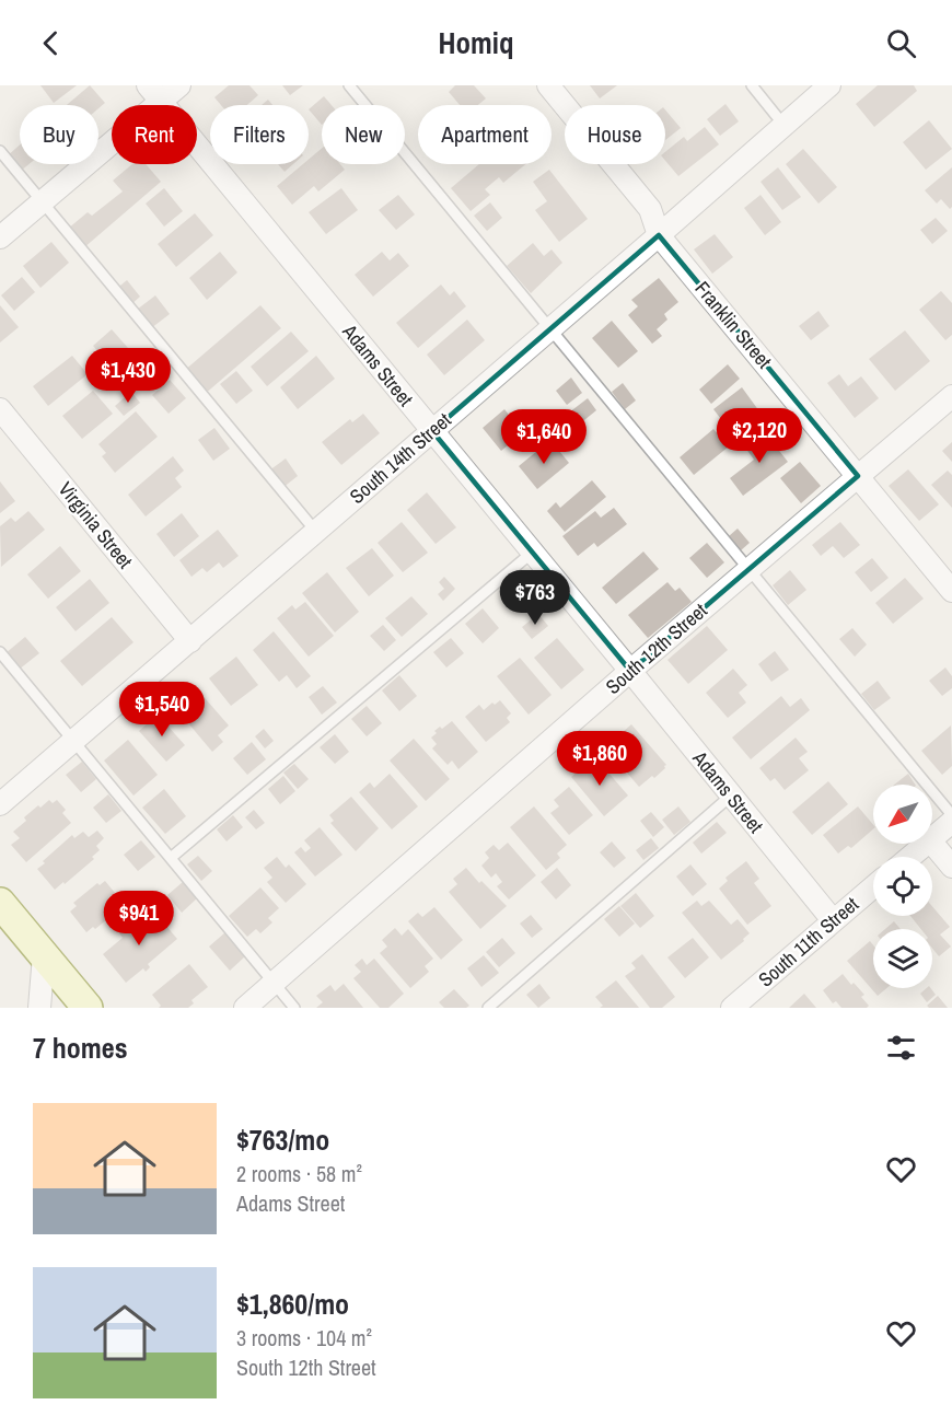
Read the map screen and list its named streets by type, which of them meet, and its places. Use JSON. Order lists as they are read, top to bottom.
{
  "streets": {
    "street": [
      "Franklin Street",
      "Adams Street",
      "South 14th Street",
      "Virginia Street",
      "South 12th Street",
      "South 11th Street"
    ]
  },
  "crossings": [
    ["Franklin Street", "South 14th Street"],
    ["Franklin Street", "South 12th Street"],
    ["Adams Street", "South 14th Street"],
    ["Adams Street", "South 12th Street"],
    ["Adams Street", "South 11th Street"],
    ["South 14th Street", "Virginia Street"]
  ],
  "north": "bottom left",
  "page": {
    "header": "Homiq",
    "chip": [
      "Buy",
      "Rent",
      "Filters",
      "New",
      "Apartment",
      "House"
    ],
    "price": [
      "$1,430",
      "$2,120",
      "$1,640",
      "$763",
      "$1,540",
      "$1,860",
      "$941"
    ],
    "heading": "7 homes",
    "list": [
      {
        "name": "$763/mo",
        "note": "2 rooms · 58 m² · Adams Street"
      },
      {
        "name": "$1,860/mo",
        "note": "3 rooms · 104 m² · South 12th Street"
      }
    ]
  }
}
